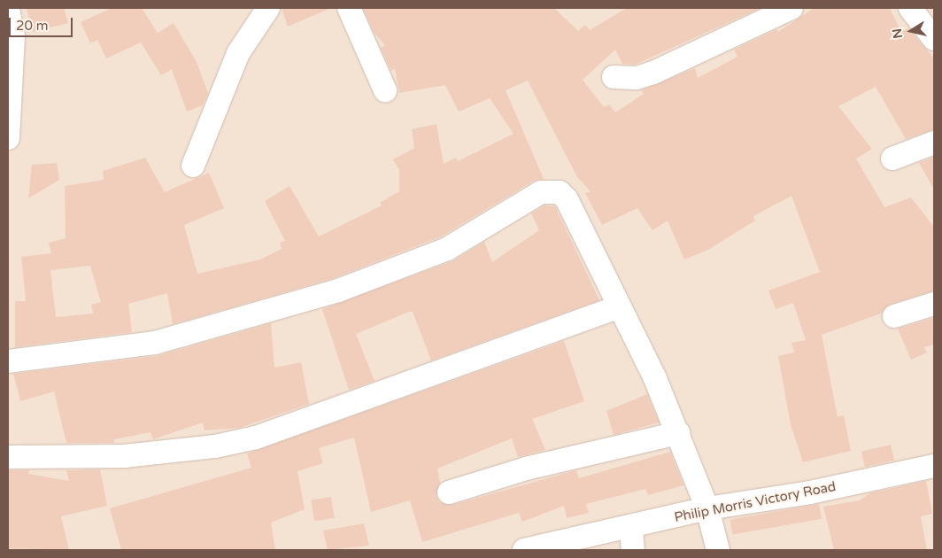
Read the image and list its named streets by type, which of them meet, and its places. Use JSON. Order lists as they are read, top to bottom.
{
  "streets": {
    "street": ["Philip Morris Victory Road"]
  },
  "scale_bar": "20 m",
  "north": "left"
}
